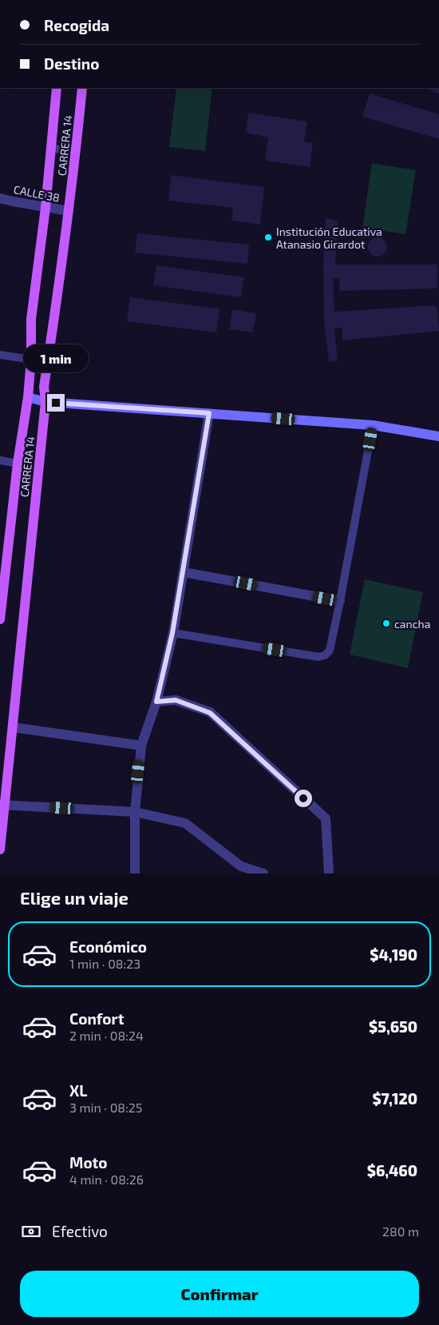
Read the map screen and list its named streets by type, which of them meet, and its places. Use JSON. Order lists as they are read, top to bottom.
{
  "streets": {
    "main road": ["CARRERA 14"],
    "street": ["CALLE 38"]
  },
  "crossings": [
    ["CARRERA 14", "CALLE 38"]
  ],
  "places": ["Institución Educativa Atanasio Girardot", "cancha"],
  "page": {
    "banner": ["Recogida", "Destino"],
    "bubble": "1 min",
    "heading": "Elige un viaje",
    "list": [
      {
        "name": "Económico",
        "note": "1 min · 08:23",
        "value": "$4,190"
      },
      {
        "name": "Confort",
        "note": "2 min · 08:24",
        "value": "$5,650"
      },
      {
        "name": "XL",
        "note": "3 min · 08:25",
        "value": "$7,120"
      },
      {
        "name": "Moto",
        "note": "4 min · 08:26",
        "value": "$6,460"
      }
    ],
    "pay": ["Efectivo", "280 m"],
    "buttons": "Confirmar"
  }
}
